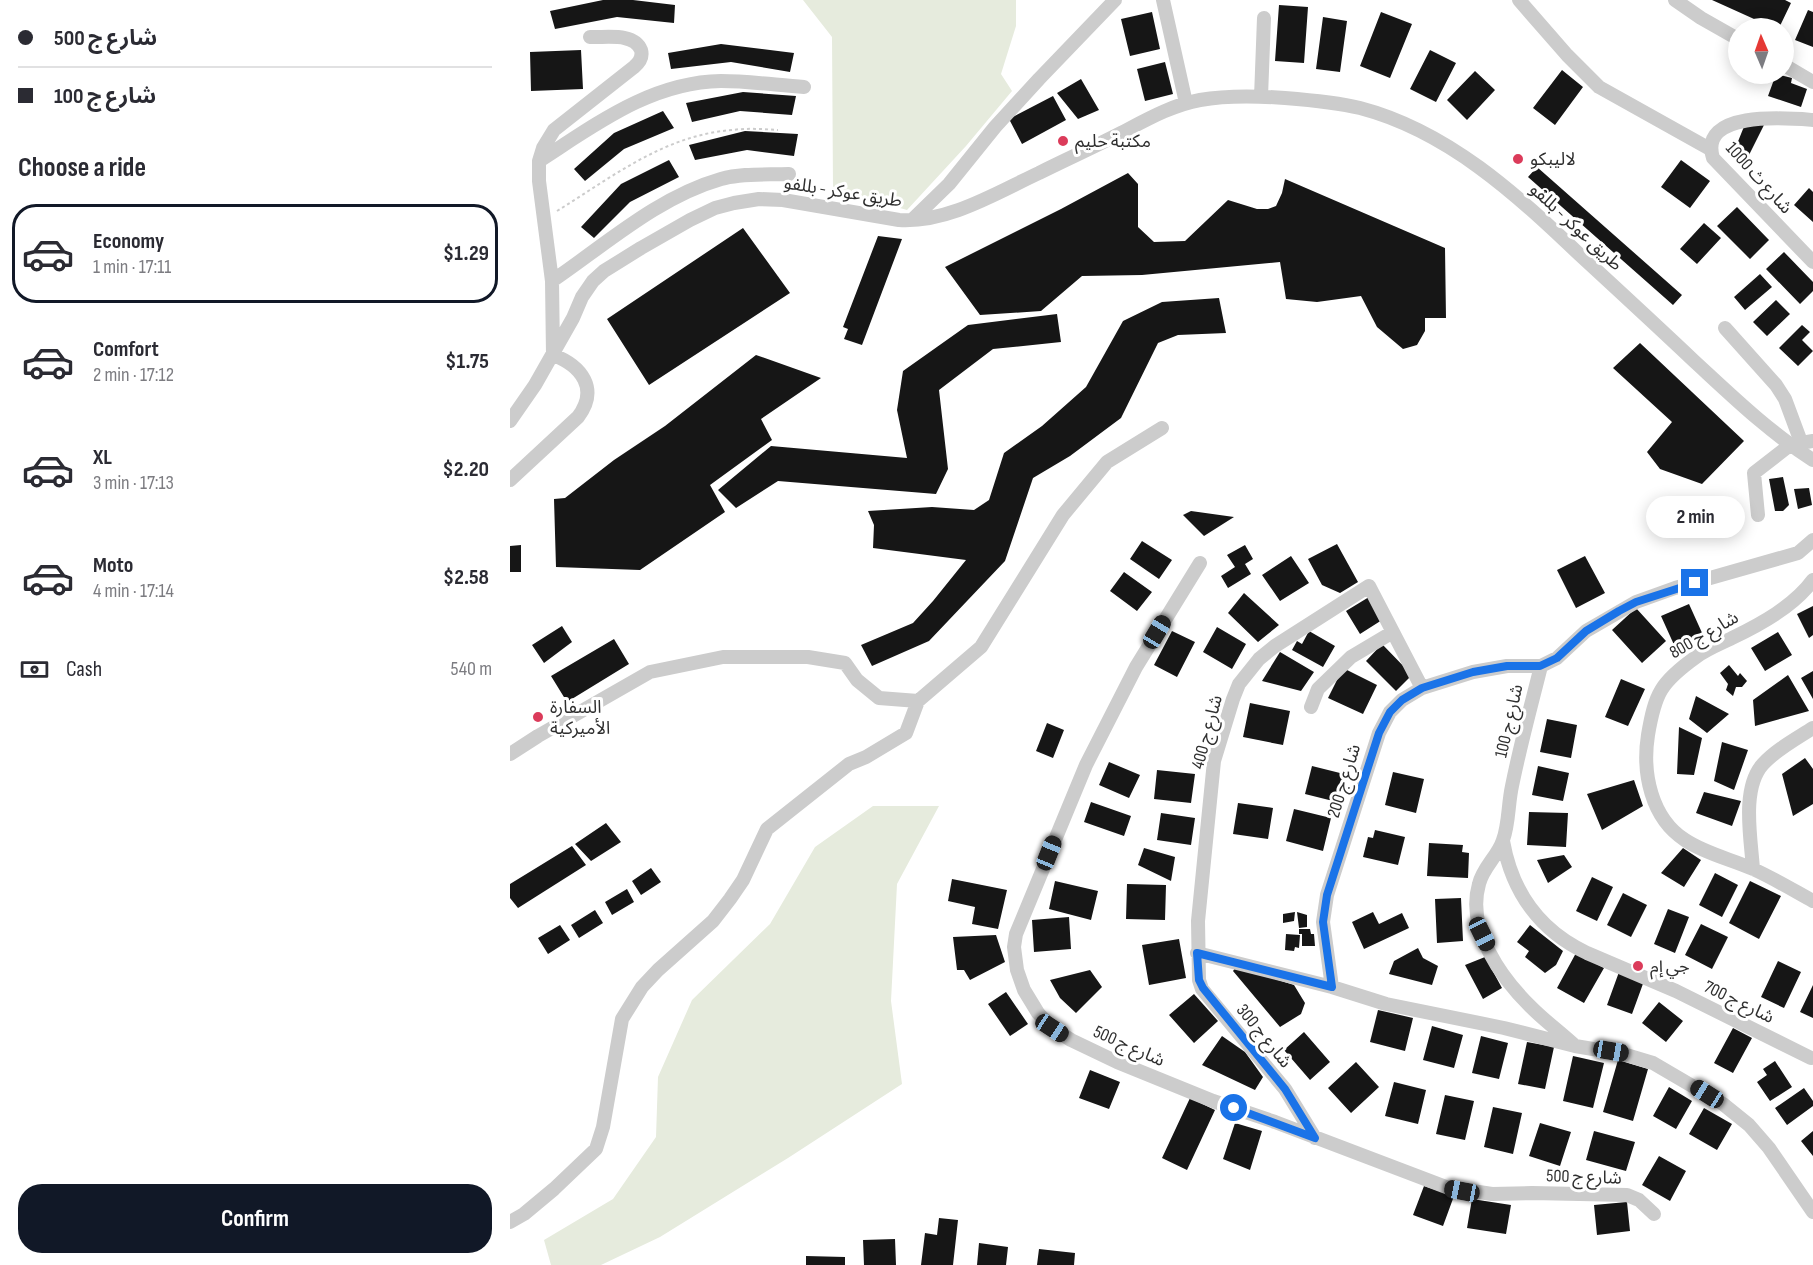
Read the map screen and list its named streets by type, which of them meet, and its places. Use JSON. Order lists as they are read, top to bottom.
{
  "streets": {
    "street": [
      "شارع ث 1000",
      "طريق عوكر - بللفو",
      "شارع ج 800",
      "شارع ج 100",
      "شارع ج 400",
      "شارع ج 200",
      "شارع ج 700",
      "شارع ج 300",
      "شارع ج 500"
    ]
  },
  "crossings": [
    ["شارع ج 100", "شارع ج 200"],
    ["شارع ج 100", "شارع ج 700"],
    ["شارع ج 400", "شارع ج 300"],
    ["شارع ج 300", "شارع ج 500"]
  ],
  "places": [
    "مكتبة حليم",
    "لاليبكو",
    "السفارة الأميركية",
    "جي إم"
  ],
  "north": "top",
  "page": {
    "banner": ["شارع ج 500", "شارع ج 100"],
    "heading": "Choose a ride",
    "list": [
      {
        "name": "Economy",
        "note": "1 min · 17:11",
        "value": "$1.29"
      },
      {
        "name": "Comfort",
        "note": "2 min · 17:12",
        "value": "$1.75"
      },
      {
        "name": "XL",
        "note": "3 min · 17:13",
        "value": "$2.20"
      },
      {
        "name": "Moto",
        "note": "4 min · 17:14",
        "value": "$2.58"
      }
    ],
    "bubble": "2 min",
    "pay": ["Cash", "540 m"],
    "buttons": "Confirm"
  }
}
